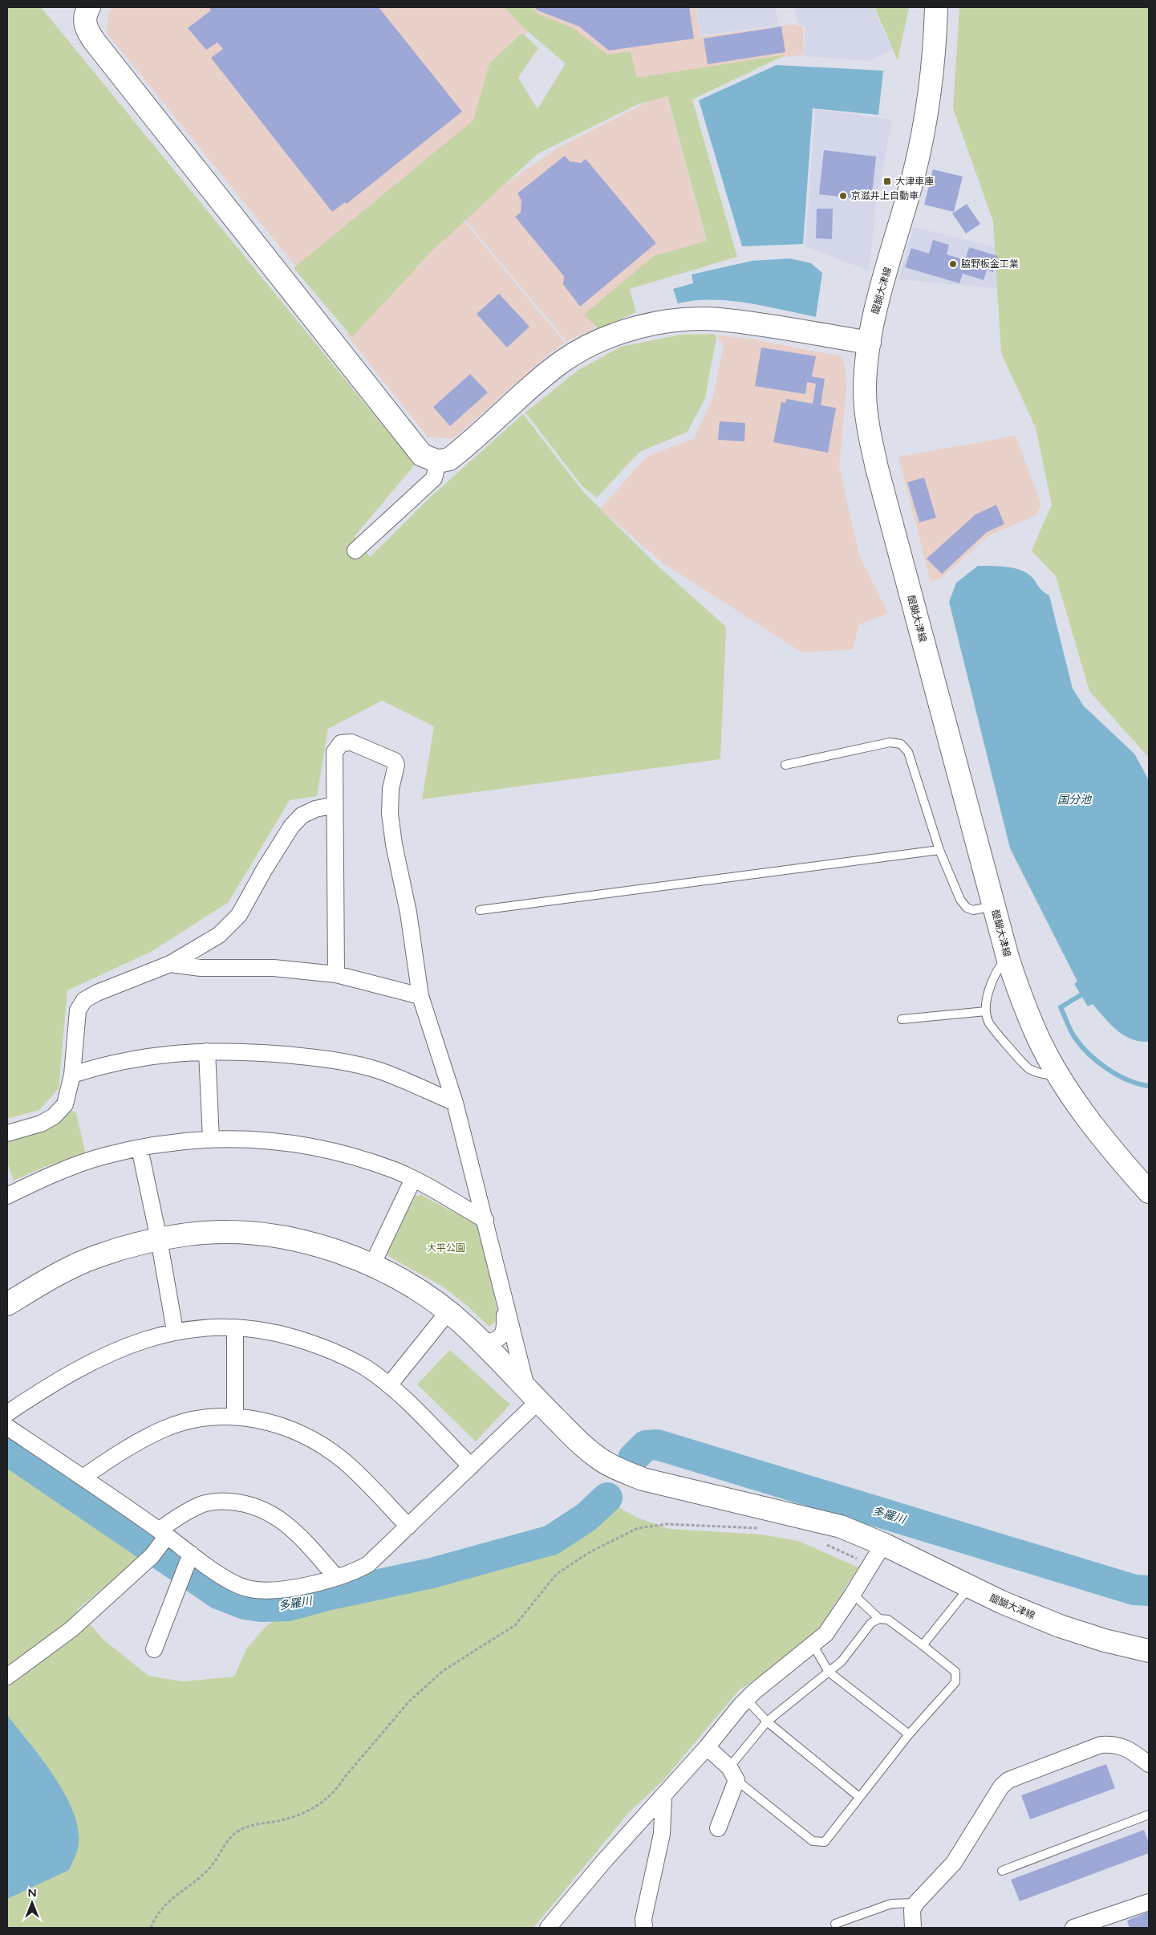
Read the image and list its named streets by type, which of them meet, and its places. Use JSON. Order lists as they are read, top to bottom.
{
  "streets": {
    "street": ["醍醐大津線"]
  },
  "water": ["国分池", "多羅川"],
  "parks": ["大平公園"],
  "places": {
    "transit": ["大津車庫"],
    "other": ["京滋井上自動車", "脇野板金工業"]
  },
  "north": "top"
}
